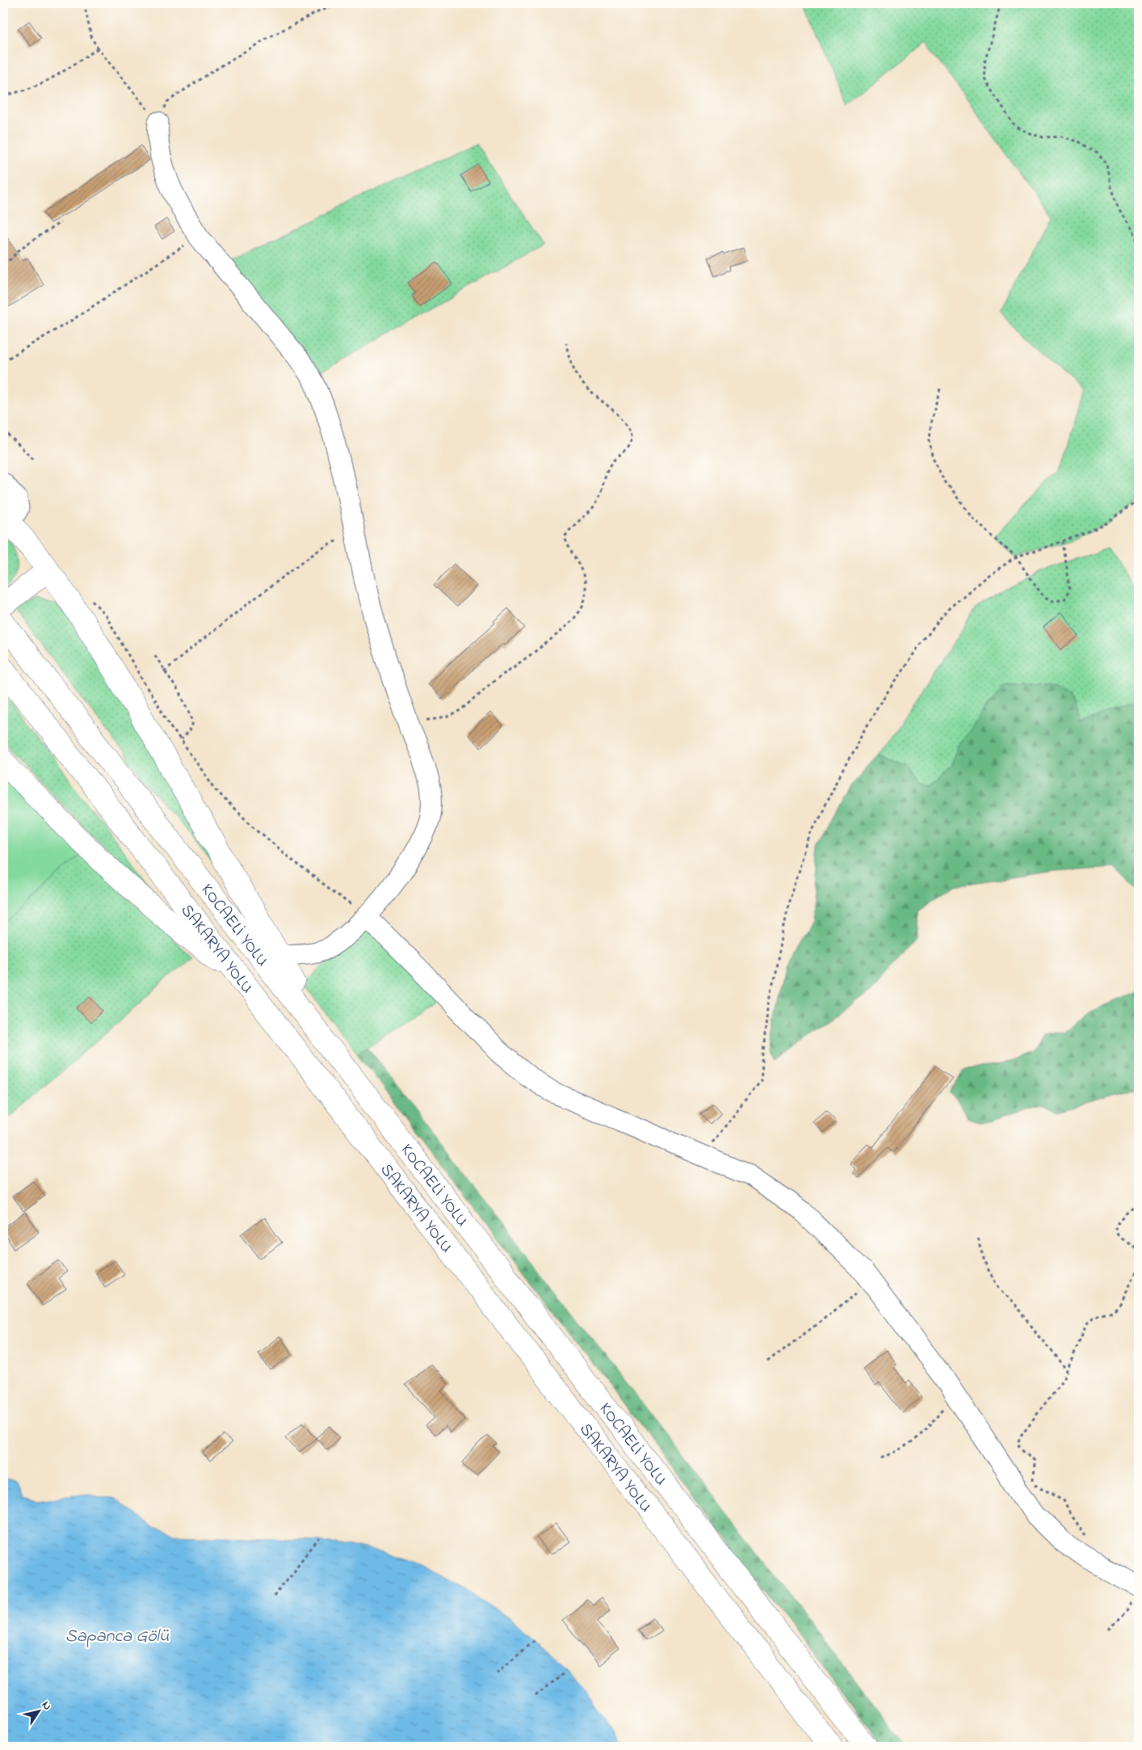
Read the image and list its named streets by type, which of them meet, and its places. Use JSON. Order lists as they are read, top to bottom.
{
  "streets": {
    "highway": ["KOCAELİ YOLU", "SAKARYA YOLU"]
  },
  "water": ["Sapanca Gölü"],
  "north": "top right"
}
